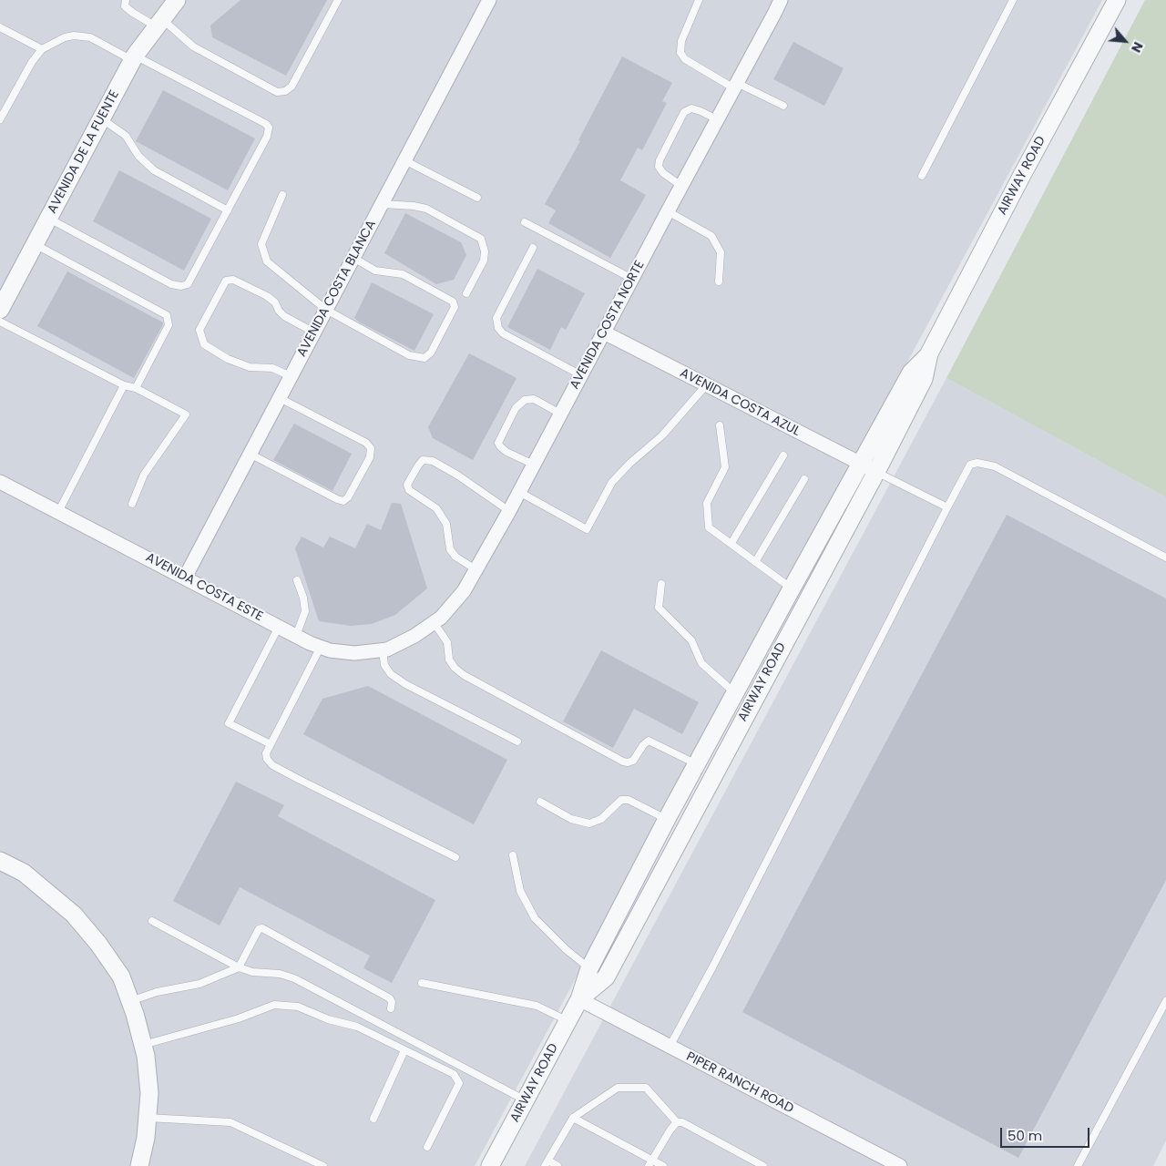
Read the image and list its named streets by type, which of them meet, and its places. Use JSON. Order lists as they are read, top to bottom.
{
  "streets": {
    "street": [
      "AVENIDA DE LA FUENTE",
      "AIRWAY ROAD",
      "AVENIDA COSTA BLANCA",
      "AVENIDA COSTA NORTE",
      "AVENIDA COSTA AZUL",
      "AVENIDA COSTA ESTE",
      "PIPER RANCH ROAD"
    ]
  },
  "crossings": [
    ["AIRWAY ROAD", "AVENIDA COSTA AZUL"],
    ["AIRWAY ROAD", "PIPER RANCH ROAD"],
    ["AVENIDA COSTA BLANCA", "AVENIDA COSTA ESTE"],
    ["AVENIDA COSTA NORTE", "AVENIDA COSTA AZUL"],
    ["AVENIDA COSTA NORTE", "AVENIDA COSTA ESTE"]
  ],
  "scale_bar": "50 m",
  "north": "bottom right"
}
